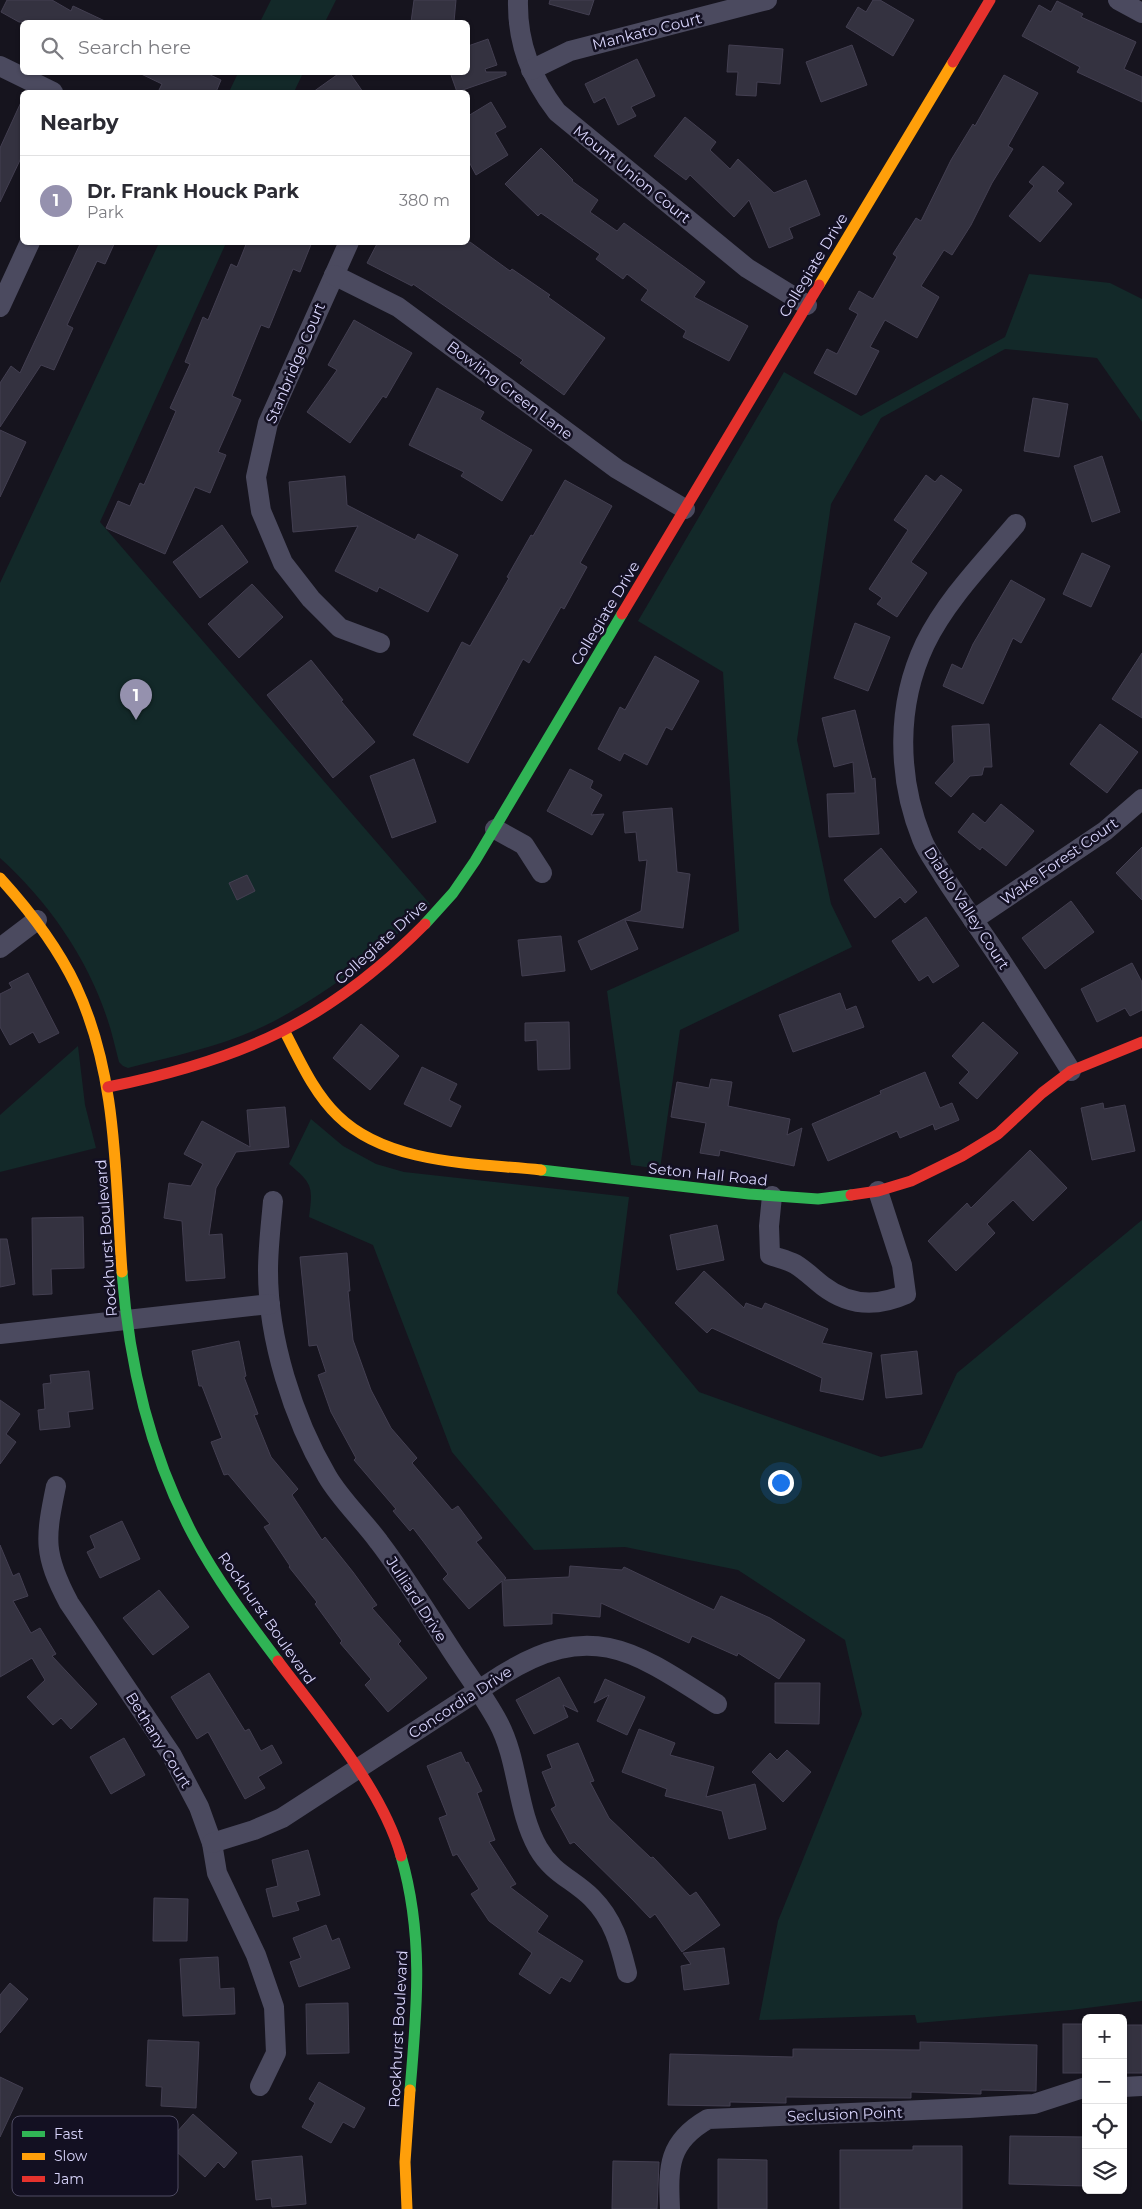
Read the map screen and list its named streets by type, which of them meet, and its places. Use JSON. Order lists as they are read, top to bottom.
{
  "streets": {
    "street": [
      "Mankato Court",
      "Mount Union Court",
      "Collegiate Drive",
      "Stanbridge Court",
      "Bowling Green Lane",
      "Wake Forest Court",
      "Diablo Valley Court",
      "Seton Hall Road",
      "Rockhurst Boulevard",
      "Julliard Drive",
      "Concordia Drive",
      "Bethany Court",
      "Seclusion Point"
    ]
  },
  "crossings": [
    ["Mankato Court", "Mount Union Court"],
    ["Mount Union Court", "Collegiate Drive"],
    ["Collegiate Drive", "Bowling Green Lane"],
    ["Collegiate Drive", "Seton Hall Road"],
    ["Collegiate Drive", "Rockhurst Boulevard"],
    ["Stanbridge Court", "Bowling Green Lane"],
    ["Wake Forest Court", "Diablo Valley Court"],
    ["Diablo Valley Court", "Seton Hall Road"],
    ["Rockhurst Boulevard", "Concordia Drive"],
    ["Julliard Drive", "Concordia Drive"],
    ["Concordia Drive", "Bethany Court"]
  ],
  "legend": ["Fast", "Slow", "Jam"],
  "page": {
    "search": "Search here",
    "heading": "Nearby",
    "list": [
      {
        "mark": "1",
        "name": "Dr. Frank Houck Park",
        "note": "Park",
        "value": "380 m"
      }
    ],
    "pins": "1",
    "map_buttons": ["+", "−"]
  }
}
